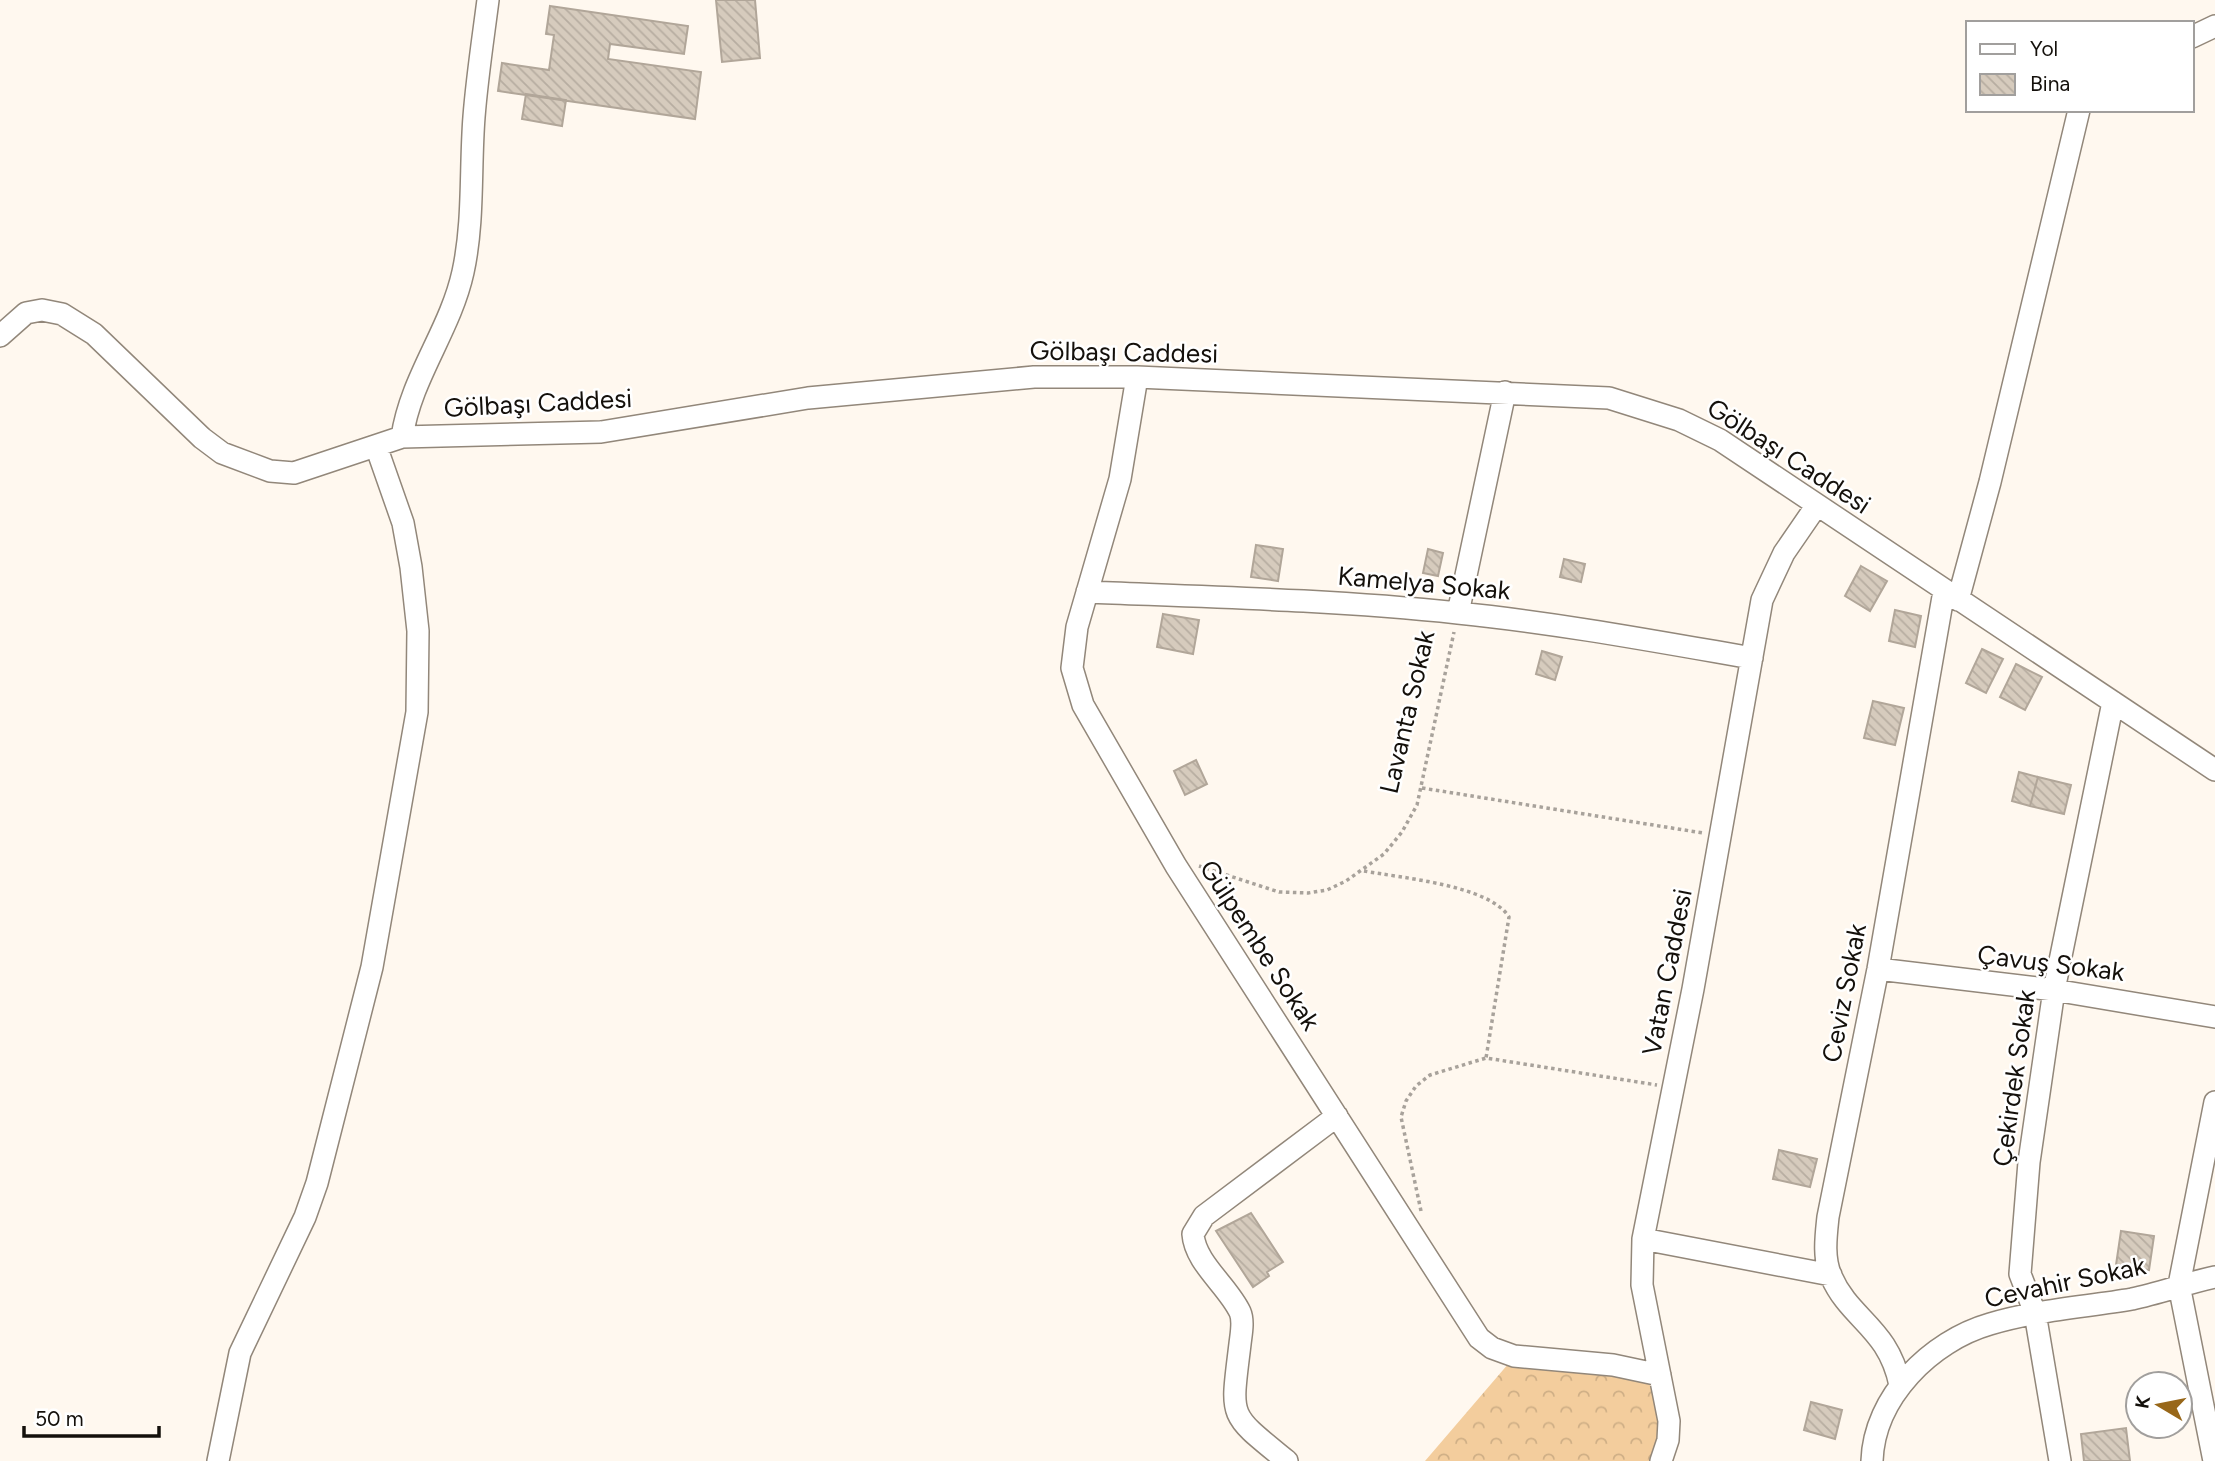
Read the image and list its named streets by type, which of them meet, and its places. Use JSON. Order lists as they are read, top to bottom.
{
  "streets": {
    "street": [
      "Gölbaşı Caddesi",
      "Kamelya Sokak",
      "Lavanta Sokak",
      "Gülpembe Sokak",
      "Çavuş Sokak",
      "Vatan Caddesi",
      "Ceviz Sokak",
      "Çekirdek Sokak",
      "Cevahir Sokak"
    ]
  },
  "crossings": [
    ["Gölbaşı Caddesi", "Lavanta Sokak"],
    ["Gölbaşı Caddesi", "Gülpembe Sokak"],
    ["Gölbaşı Caddesi", "Vatan Caddesi"],
    ["Gölbaşı Caddesi", "Ceviz Sokak"],
    ["Gölbaşı Caddesi", "Çekirdek Sokak"],
    ["Kamelya Sokak", "Lavanta Sokak"],
    ["Kamelya Sokak", "Gülpembe Sokak"],
    ["Kamelya Sokak", "Vatan Caddesi"],
    ["Lavanta Sokak", "Gülpembe Sokak"],
    ["Gülpembe Sokak", "Vatan Caddesi"],
    ["Çavuş Sokak", "Ceviz Sokak"],
    ["Çavuş Sokak", "Çekirdek Sokak"],
    ["Ceviz Sokak", "Cevahir Sokak"],
    ["Çekirdek Sokak", "Cevahir Sokak"]
  ],
  "legend": ["Yol", "Bina"],
  "scale_bar": "50 m",
  "north": "left"
}
